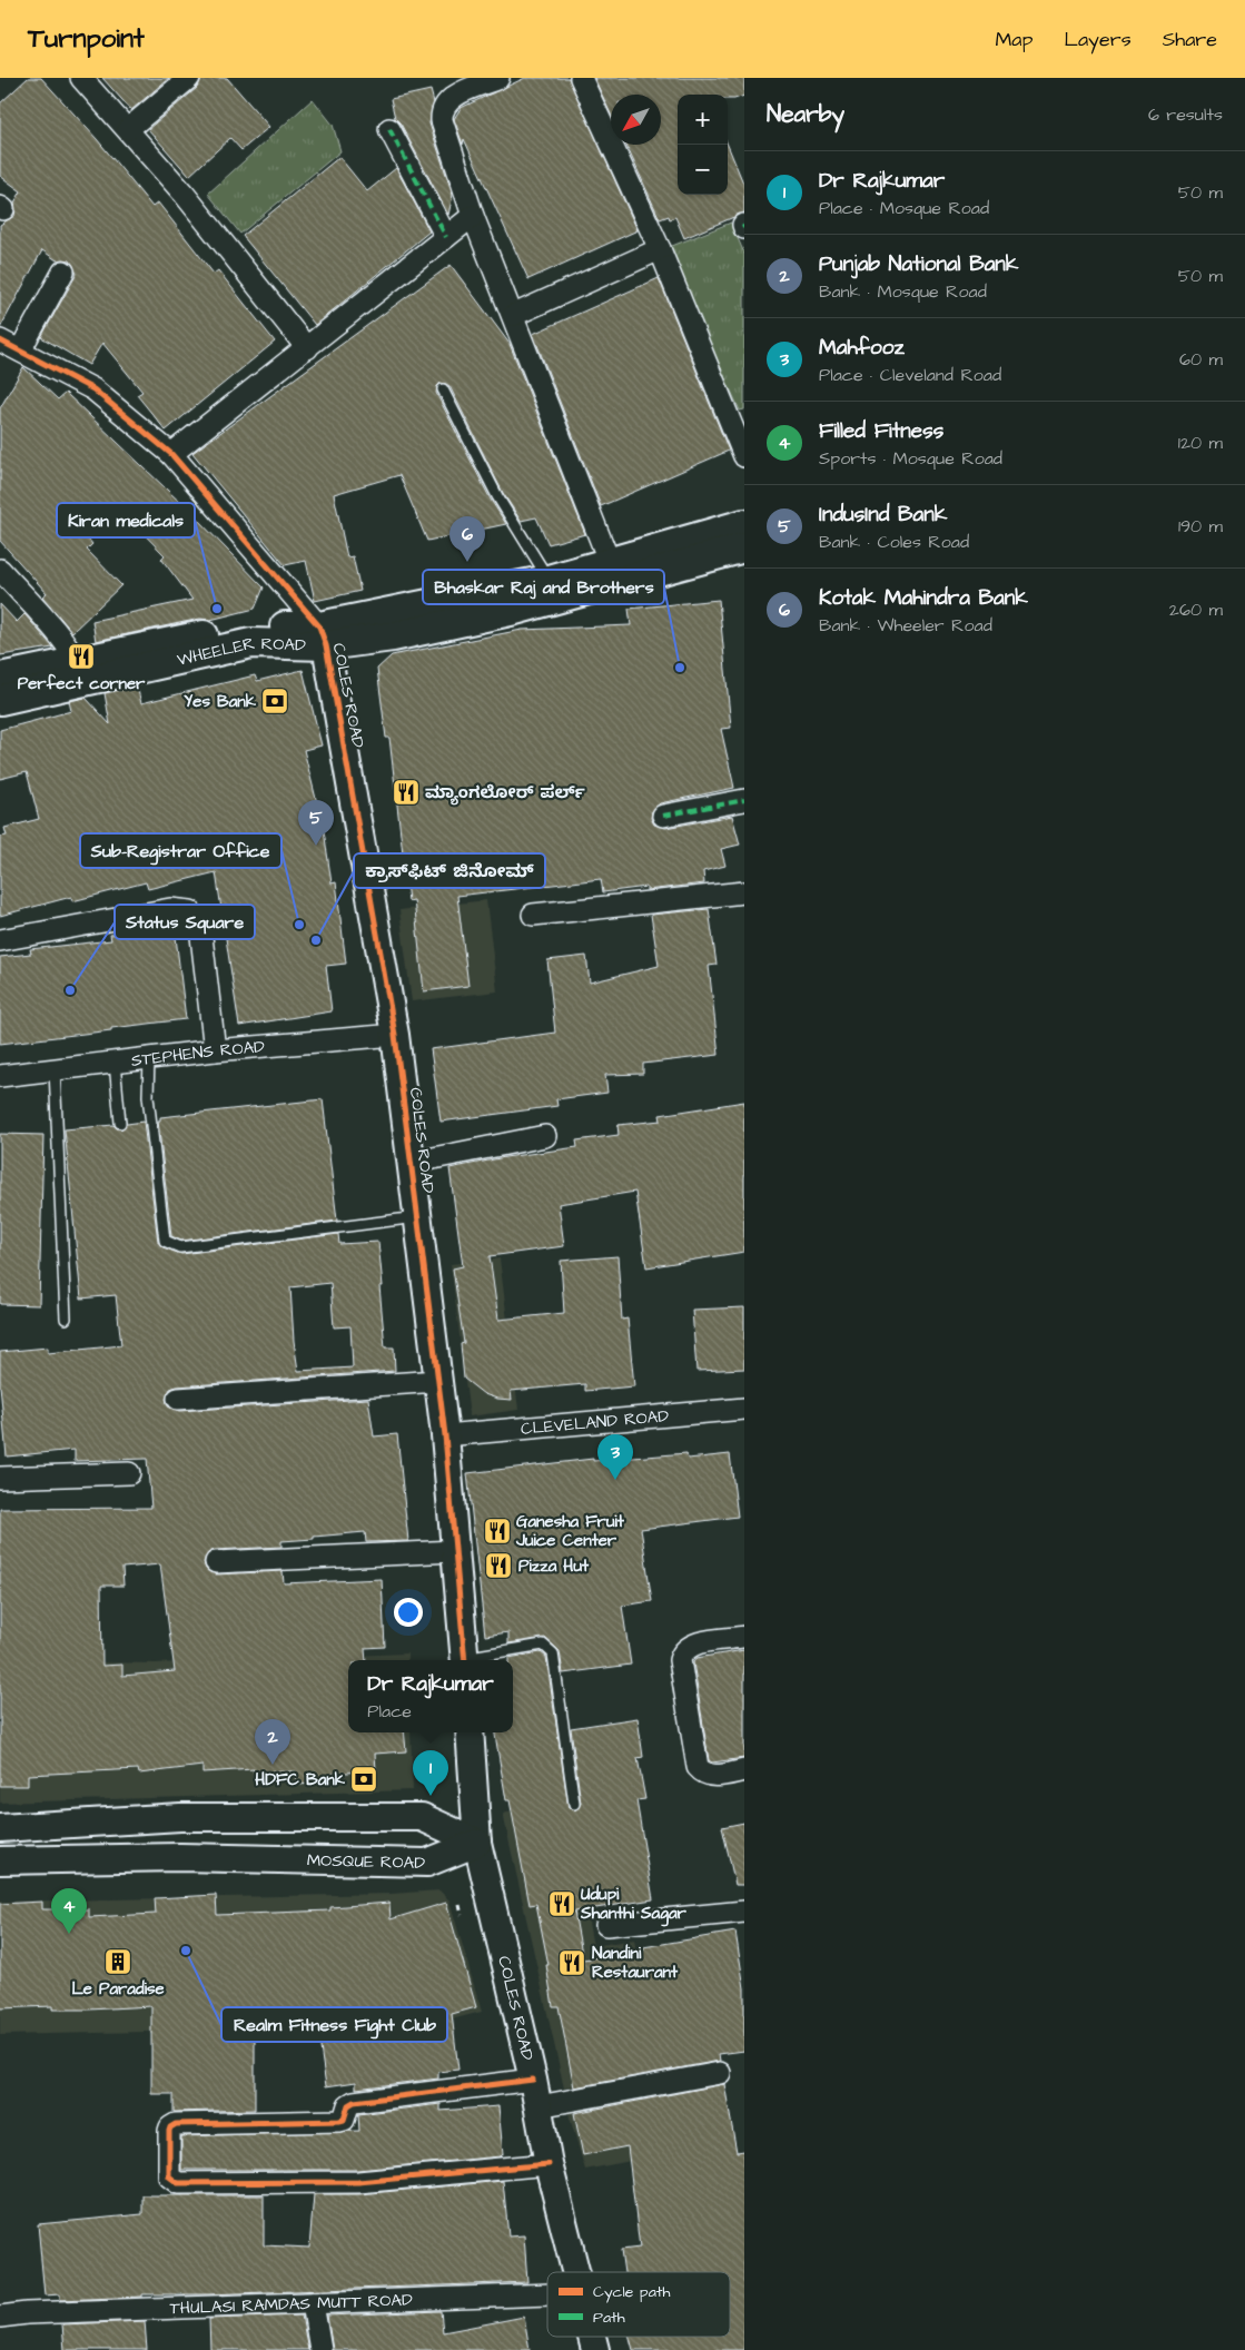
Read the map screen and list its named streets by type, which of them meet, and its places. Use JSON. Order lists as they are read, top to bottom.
{
  "streets": {
    "main road": ["WHEELER ROAD"],
    "street": [
      "COLES ROAD",
      "STEPHENS ROAD",
      "CLEVELAND ROAD",
      "MOSQUE ROAD",
      "THULASI RAMDAS MUTT ROAD"
    ]
  },
  "crossings": [
    ["WHEELER ROAD", "COLES ROAD"],
    ["COLES ROAD", "STEPHENS ROAD"],
    ["COLES ROAD", "CLEVELAND ROAD"],
    ["COLES ROAD", "MOSQUE ROAD"]
  ],
  "places": {
    "other": [
      "Kiran medicals",
      "Bhaskar Raj and Brothers",
      "Sub-Registrar Office",
      "ಕ್ರಾಸ್‌ಫಿಟ್ ಜಿನೋಮ್",
      "Status Square",
      "Realm Fitness Fight Club"
    ],
    "restaurant": [
      "Perfect corner",
      "ಮ್ಯಾಂಗಲೋರ್ ಪರ್ಲ್",
      "Ganesha Fruit Juice Center",
      "Pizza Hut",
      "Udupi Shanthi Sagar",
      "Nandini Restaurant"
    ],
    "bank": ["Yes Bank", "HDFC Bank"],
    "building": ["Le Paradise"]
  },
  "legend": ["Cycle path", "Path"],
  "north": "bottom left",
  "page": {
    "header": "Turnpoint",
    "nav": ["Map", "Layers", "Share"],
    "heading": ["Nearby", "6 results"],
    "map_buttons": ["+", "−"],
    "list": [
      {
        "mark": "1",
        "name": "Dr Rajkumar",
        "note": "Place · Mosque Road",
        "value": "50 m"
      },
      {
        "mark": "2",
        "name": "Punjab National Bank",
        "note": "Bank · Mosque Road",
        "value": "50 m"
      },
      {
        "mark": "3",
        "name": "Mahfooz",
        "note": "Place · Cleveland Road",
        "value": "60 m"
      },
      {
        "mark": "4",
        "name": "Filled Fitness",
        "note": "Sports · Mosque Road",
        "value": "120 m"
      },
      {
        "mark": "5",
        "name": "IndusInd Bank",
        "note": "Bank · Coles Road",
        "value": "190 m"
      },
      {
        "mark": "6",
        "name": "Kotak Mahindra Bank",
        "note": "Bank · Wheeler Road",
        "value": "260 m"
      }
    ],
    "pins": [
      "6",
      "5",
      "3",
      "2",
      "1",
      "4"
    ],
    "popup": ["Dr Rajkumar", "Place"]
  }
}
